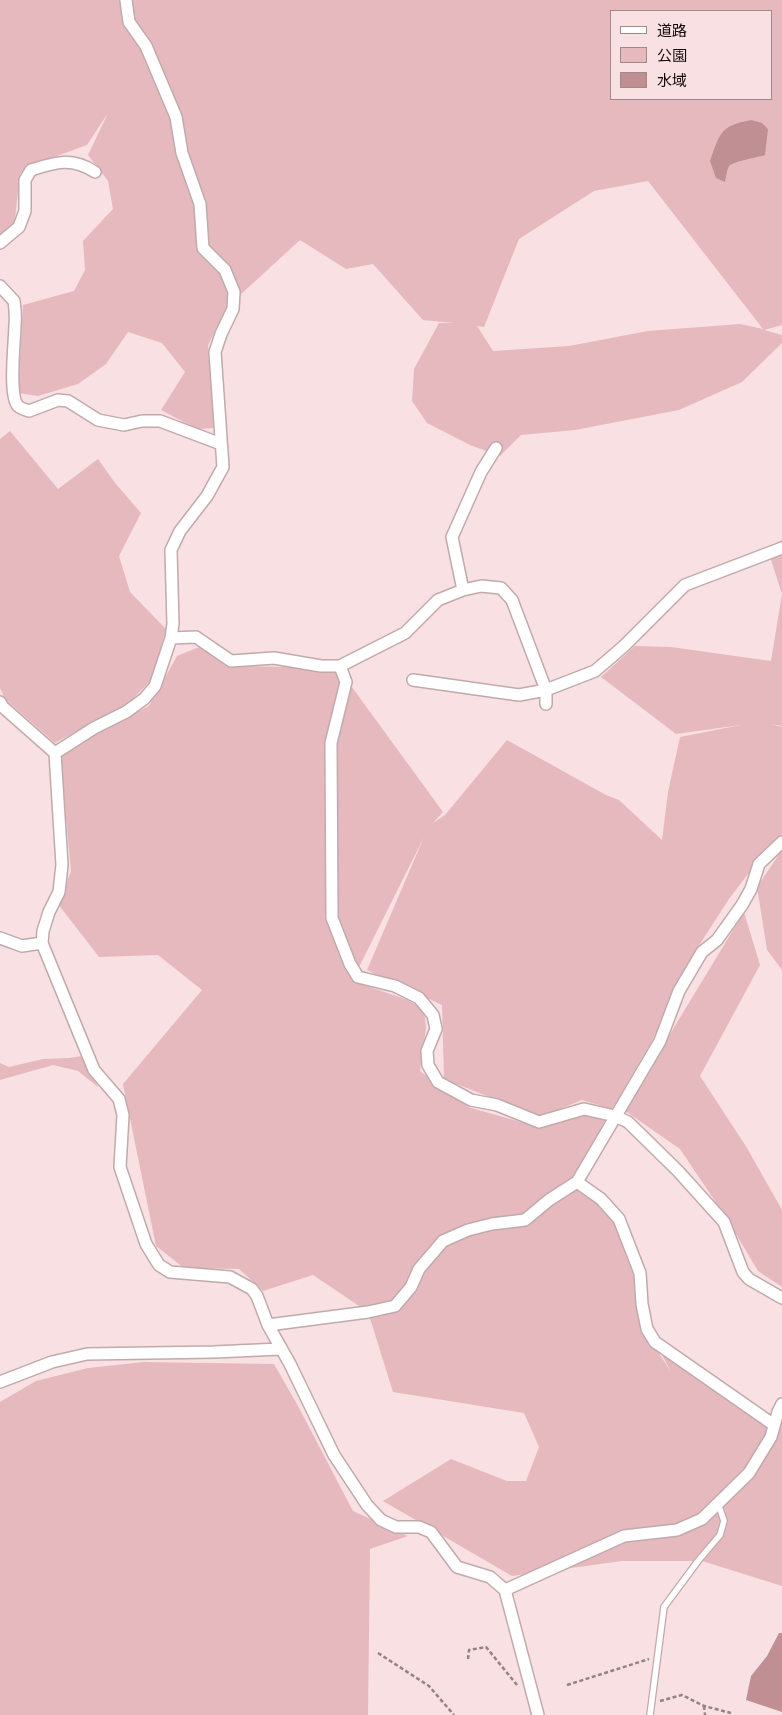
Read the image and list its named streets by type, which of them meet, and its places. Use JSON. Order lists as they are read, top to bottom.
{
  "legend": ["道路", "公園", "水域"]
}
